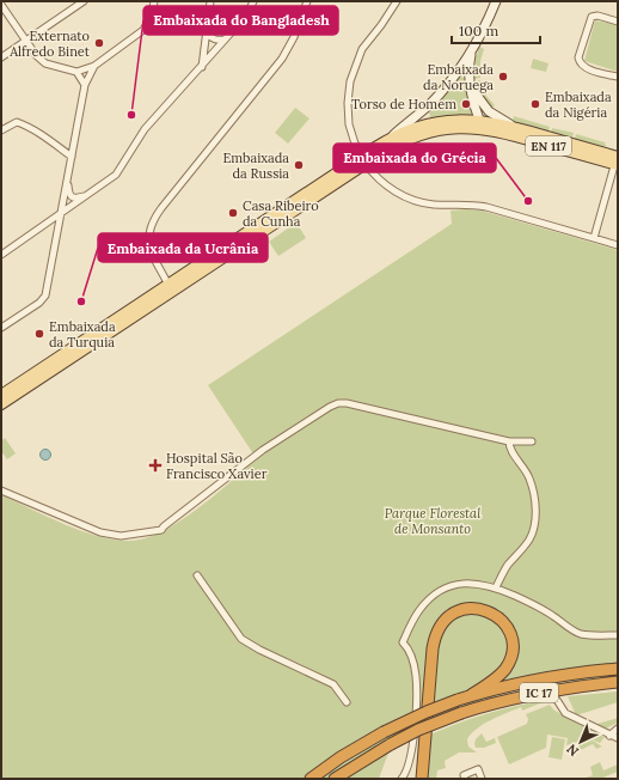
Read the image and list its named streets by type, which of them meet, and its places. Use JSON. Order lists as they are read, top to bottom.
{
  "streets": {
    "highway": ["IC 17"],
    "main road": ["EN 117"]
  },
  "parks": ["Parque Florestal de Monsanto"],
  "places": {
    "other": [
      "Externato Alfredo Binet",
      "Embaixada da Noruega",
      "Torso de Homem",
      "Embaixada da Nigéria",
      "Embaixada do Bangladesh",
      "Embaixada da Russia",
      "Embaixada do Grécia",
      "Casa Ribeiro da Cunha",
      "Embaixada da Ucrânia",
      "Embaixada da Turquia"
    ],
    "health": ["Hospital São Francisco Xavier"]
  },
  "scale_bar": "100 m",
  "north": "bottom left"
}
